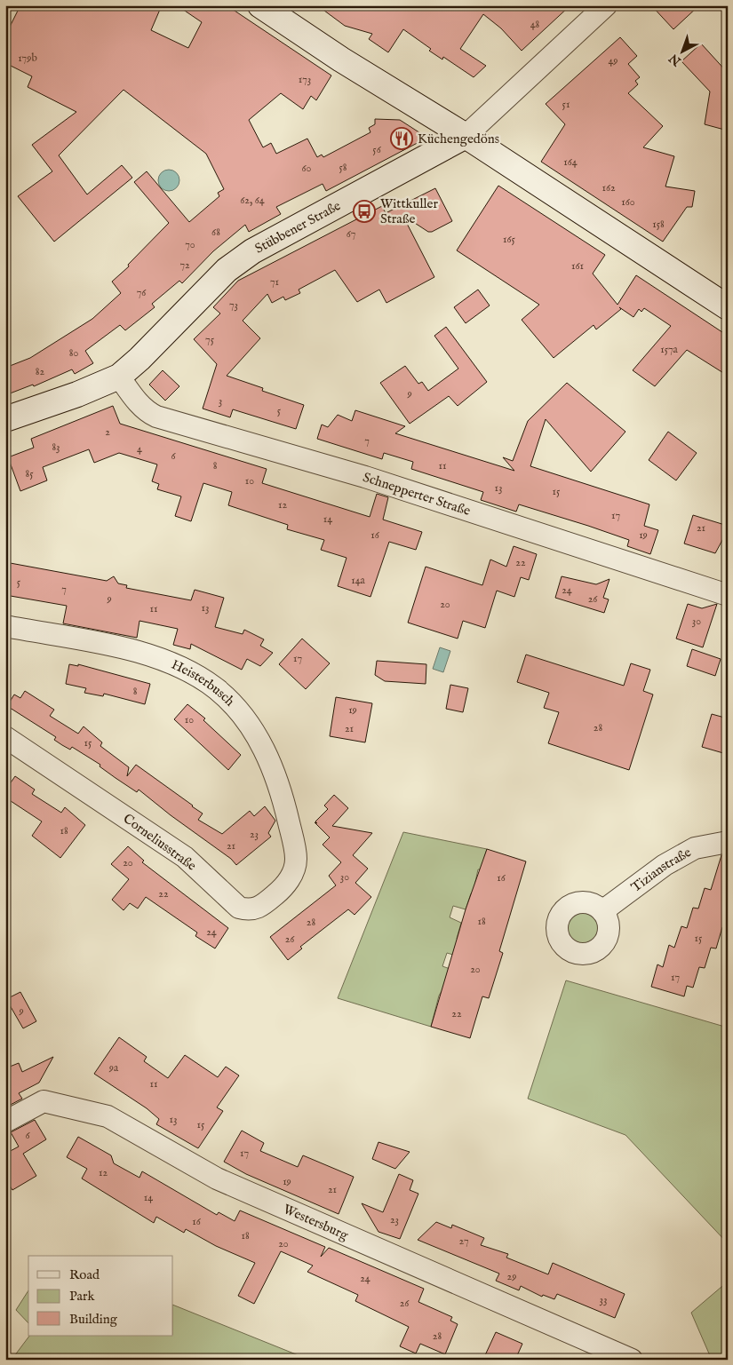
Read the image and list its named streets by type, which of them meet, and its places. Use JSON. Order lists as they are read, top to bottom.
{
  "streets": {
    "main road": ["Stübbener Straße"],
    "street": [
      "Schnepperter Straße",
      "Heisterbusch",
      "Corneliusstraße",
      "Tizianstraße",
      "Westersburg"
    ]
  },
  "crossings": [
    ["Stübbener Straße", "Schnepperter Straße"],
    ["Heisterbusch", "Corneliusstraße"]
  ],
  "places": {
    "restaurant": ["Küchengedöns"],
    "bus stop": ["Wittkuller Straße"]
  },
  "house_numbers": [
    "48",
    "179b",
    "49",
    "173",
    "51",
    "56",
    "164",
    "58",
    "60",
    "162",
    "62, 64",
    "160",
    "158",
    "68",
    "67",
    "165",
    "70",
    "72",
    "161",
    "71",
    "76",
    "73",
    "75",
    "157a",
    "80",
    "82",
    "9",
    "3",
    "5",
    "2",
    "7",
    "83",
    "4",
    "6",
    "8",
    "11",
    "85",
    "10",
    "13",
    "15",
    "12",
    "17",
    "14",
    "21",
    "16",
    "19",
    "22",
    "14a",
    "5",
    "7",
    "24",
    "9",
    "26",
    "20",
    "13",
    "11",
    "30",
    "17",
    "8",
    "19",
    "10",
    "28",
    "21",
    "15",
    "18",
    "23",
    "21",
    "20",
    "30",
    "16",
    "22",
    "18",
    "28",
    "24",
    "15",
    "26",
    "20",
    "17",
    "9",
    "22",
    "9a",
    "11",
    "13",
    "15",
    "6",
    "17",
    "12",
    "19",
    "21",
    "14",
    "23",
    "16",
    "18",
    "27",
    "20",
    "29",
    "24",
    "33",
    "26",
    "28"
  ],
  "legend": ["Road", "Park", "Building"],
  "north": "bottom left"
}
